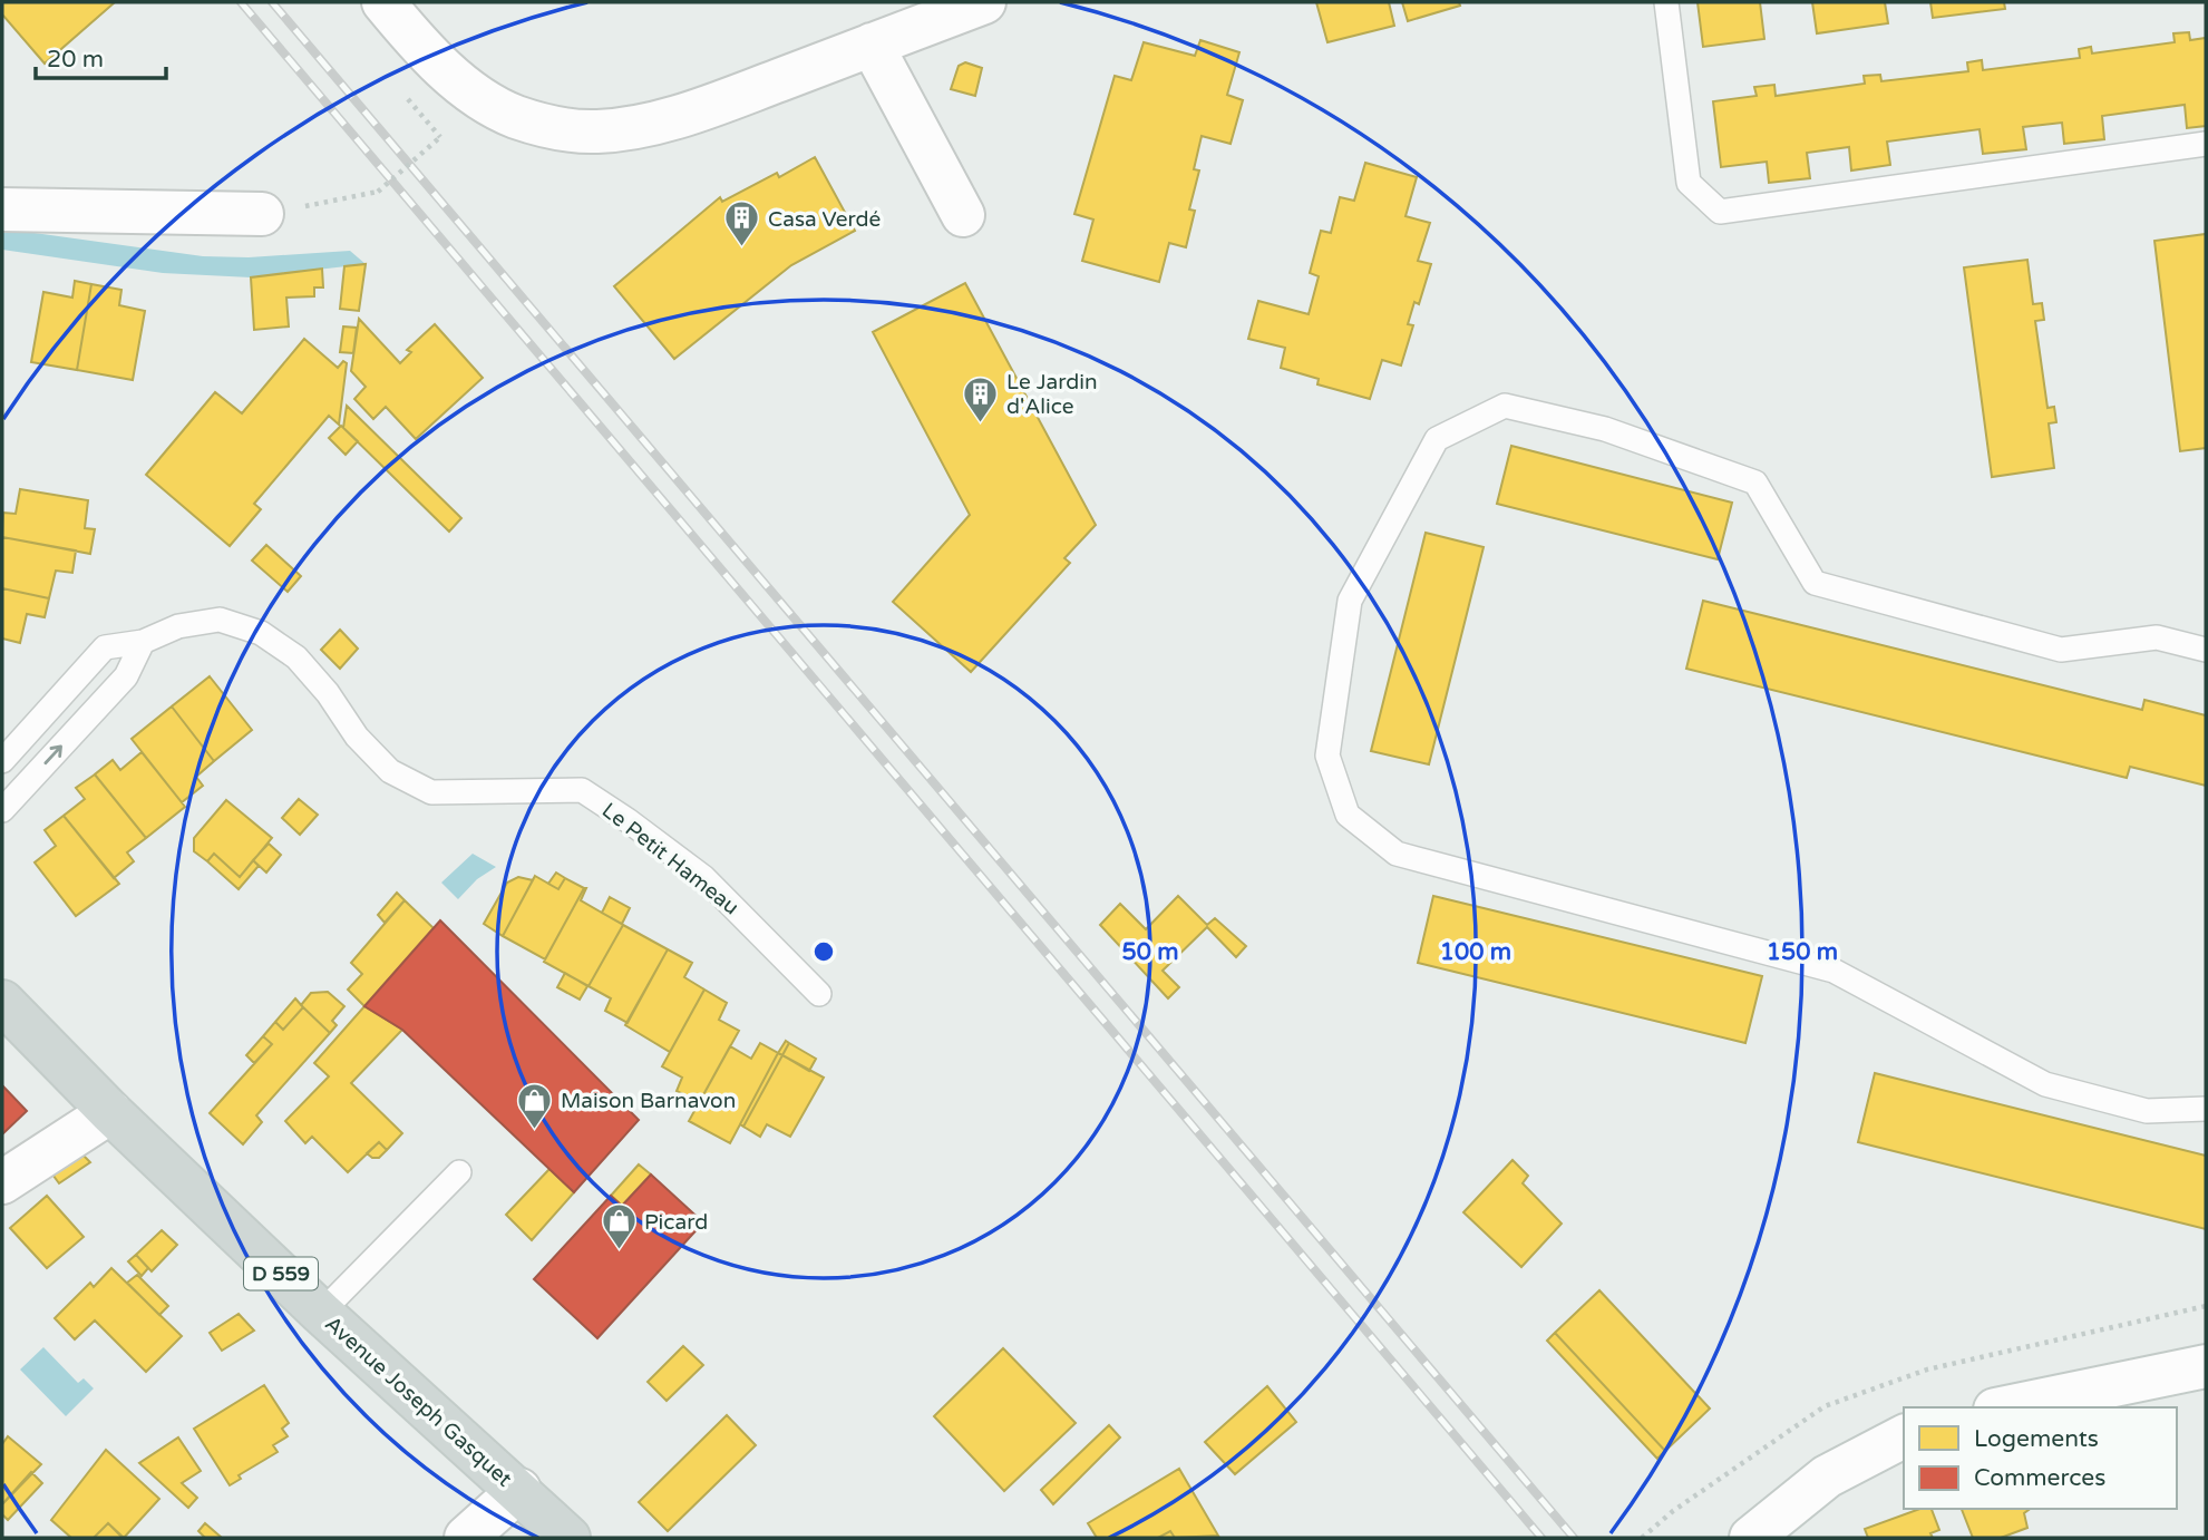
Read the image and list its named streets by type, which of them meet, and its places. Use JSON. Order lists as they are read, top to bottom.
{
  "streets": {
    "main road": ["D 559", "Avenue Joseph Gasquet"],
    "lane": ["Le Petit Hameau"]
  },
  "places": {
    "building": ["Casa Verdé", "Le Jardin d'Alice"],
    "shop": ["Maison Barnavon", "Picard"]
  },
  "legend": ["Logements", "Commerces"],
  "scale_bar": "20 m",
  "rings": ["50 m", "100 m", "150 m"]
}
